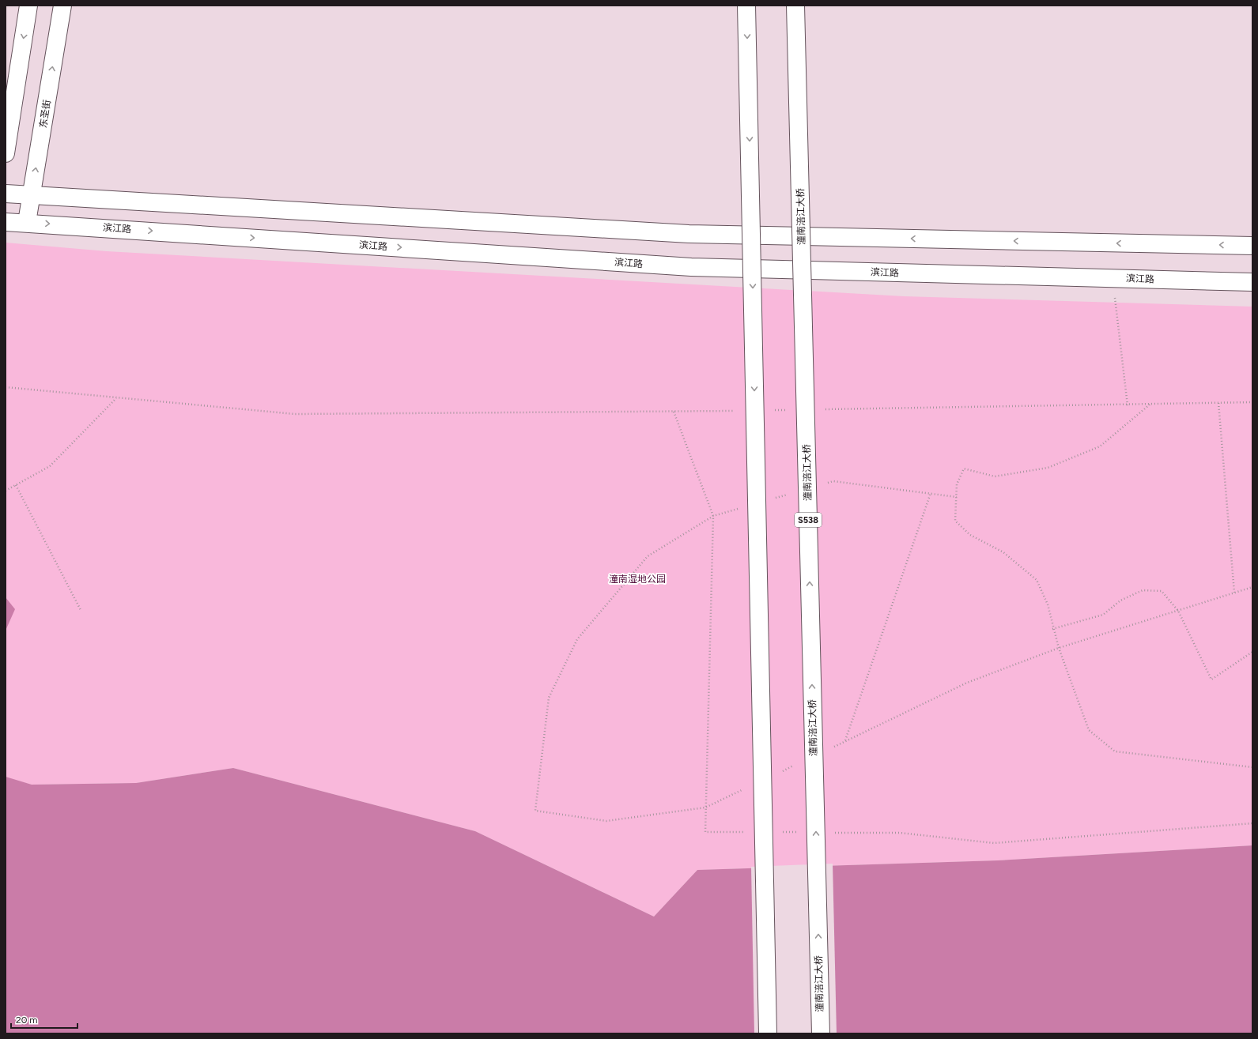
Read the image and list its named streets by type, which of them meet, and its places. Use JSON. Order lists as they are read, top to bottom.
{
  "streets": {
    "main road": [
      "东圣街",
      "潼南涪江大桥",
      "滨江路",
      "S538"
    ]
  },
  "crossings": [
    ["东圣街", "滨江路"]
  ],
  "parks": ["潼南湿地公园"],
  "scale_bar": "20 m"
}
